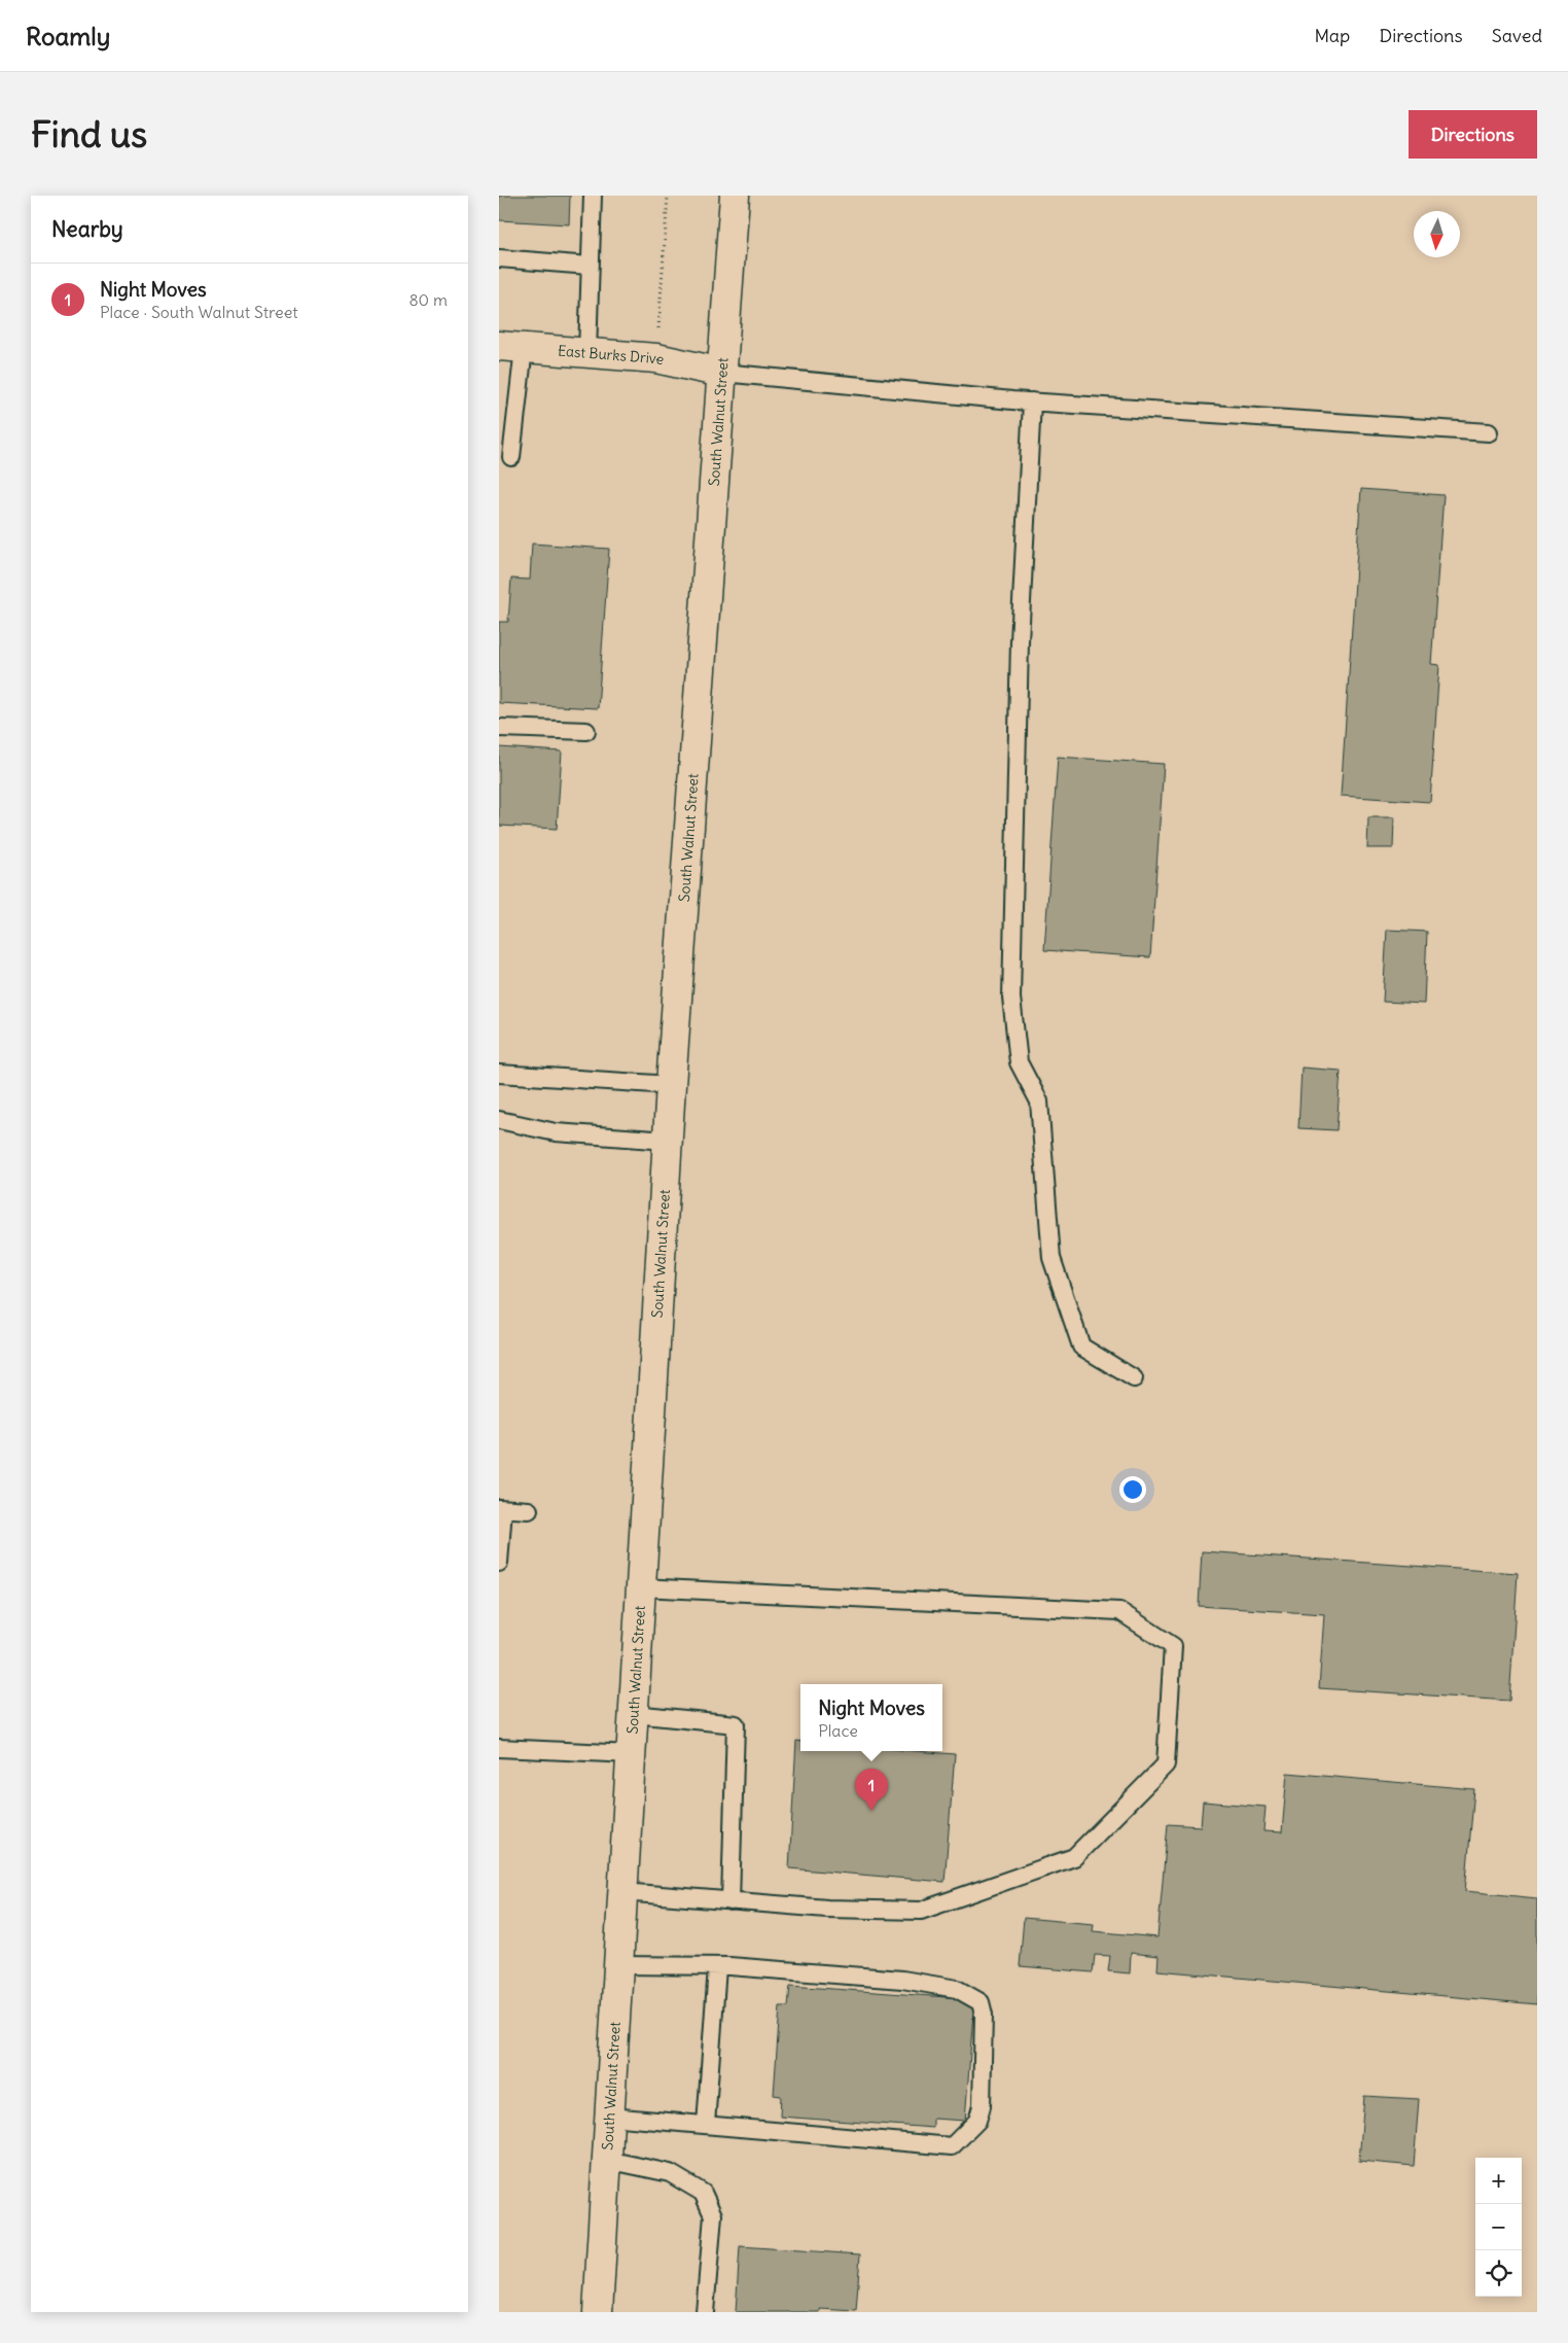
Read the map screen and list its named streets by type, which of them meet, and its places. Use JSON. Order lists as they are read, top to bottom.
{
  "streets": {
    "main road": ["East Burks Drive", "South Walnut Street"]
  },
  "crossings": [
    ["East Burks Drive", "South Walnut Street"]
  ],
  "north": "bottom",
  "page": {
    "header": "Roamly",
    "nav": ["Map", "Directions", "Saved"],
    "buttons": "Directions",
    "title": "Find us",
    "heading": "Nearby",
    "list": [
      {
        "mark": "1",
        "name": "Night Moves",
        "note": "Place · South Walnut Street",
        "value": "80 m"
      }
    ],
    "popup": ["Night Moves", "Place"],
    "pins": "1",
    "map_buttons": ["+", "−"]
  }
}
